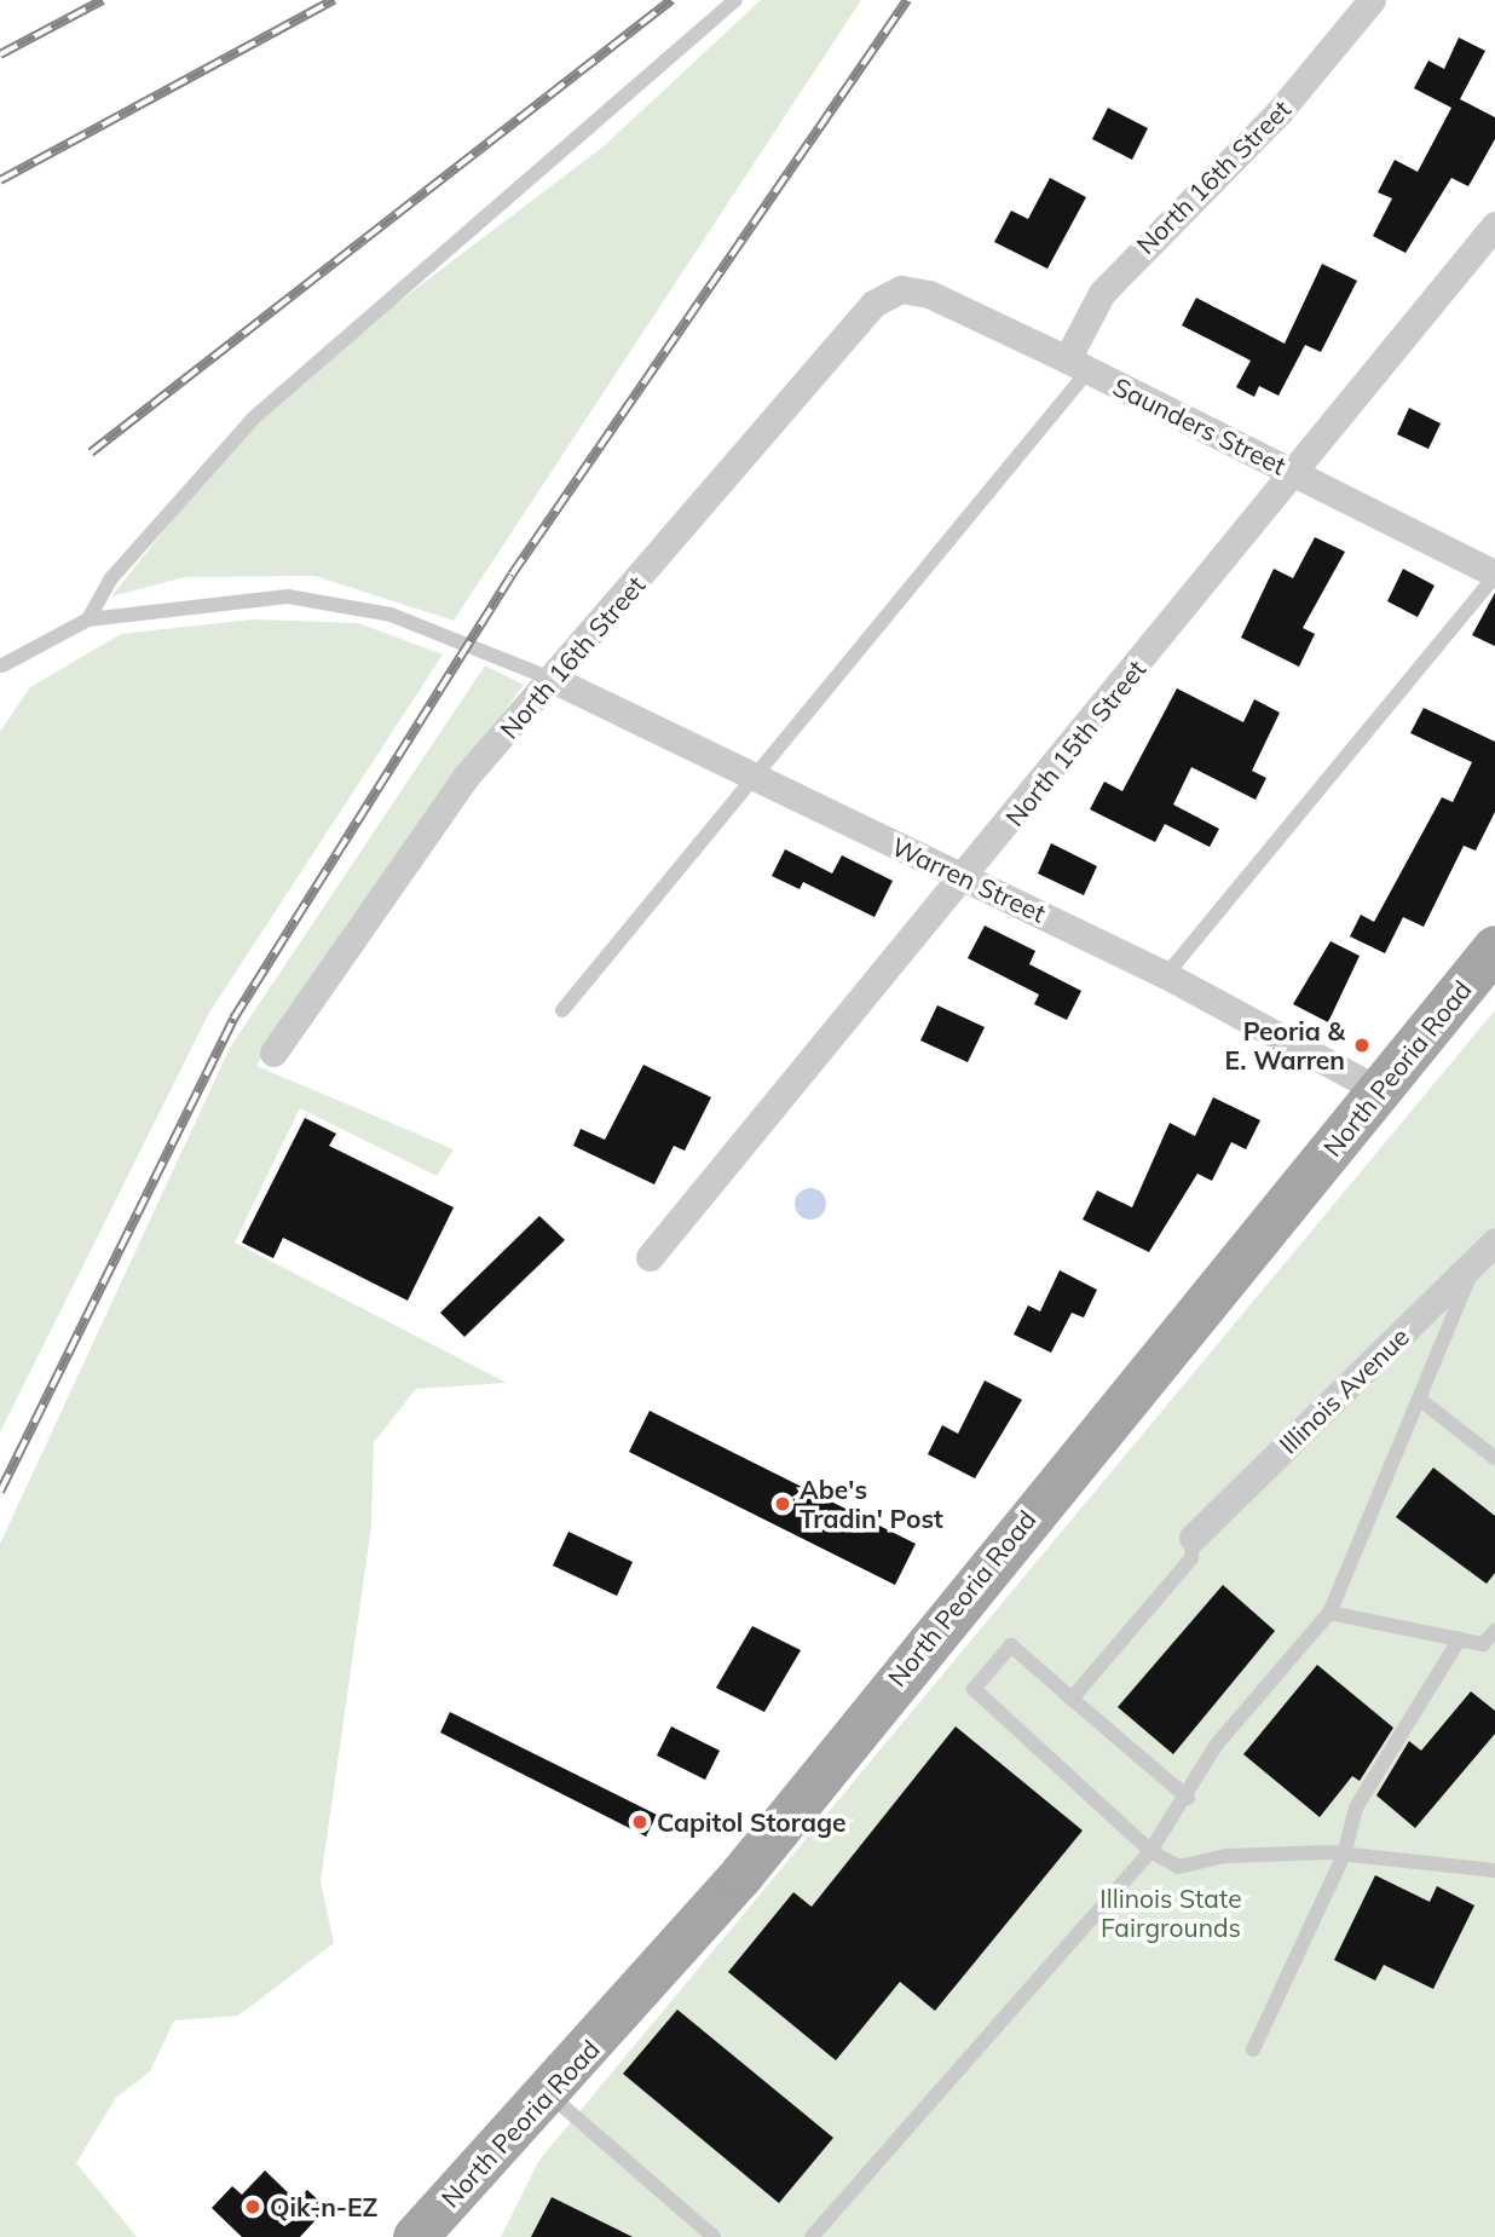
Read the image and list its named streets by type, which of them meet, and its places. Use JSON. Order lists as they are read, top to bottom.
{
  "streets": {
    "main road": ["North Peoria Road"],
    "street": [
      "North 16th Street",
      "Saunders Street",
      "North 15th Street",
      "Warren Street",
      "Illinois Avenue"
    ]
  },
  "crossings": [
    ["North 16th Street", "Saunders Street"],
    ["North 16th Street", "Warren Street"],
    ["Saunders Street", "North 15th Street"],
    ["North 15th Street", "Warren Street"],
    ["Warren Street", "North Peoria Road"]
  ],
  "parks": ["Illinois State Fairgrounds"],
  "places": [
    "Peoria & E. Warren",
    "Abe's Tradin' Post",
    "Capitol Storage",
    "Qik-n-EZ"
  ]
}
